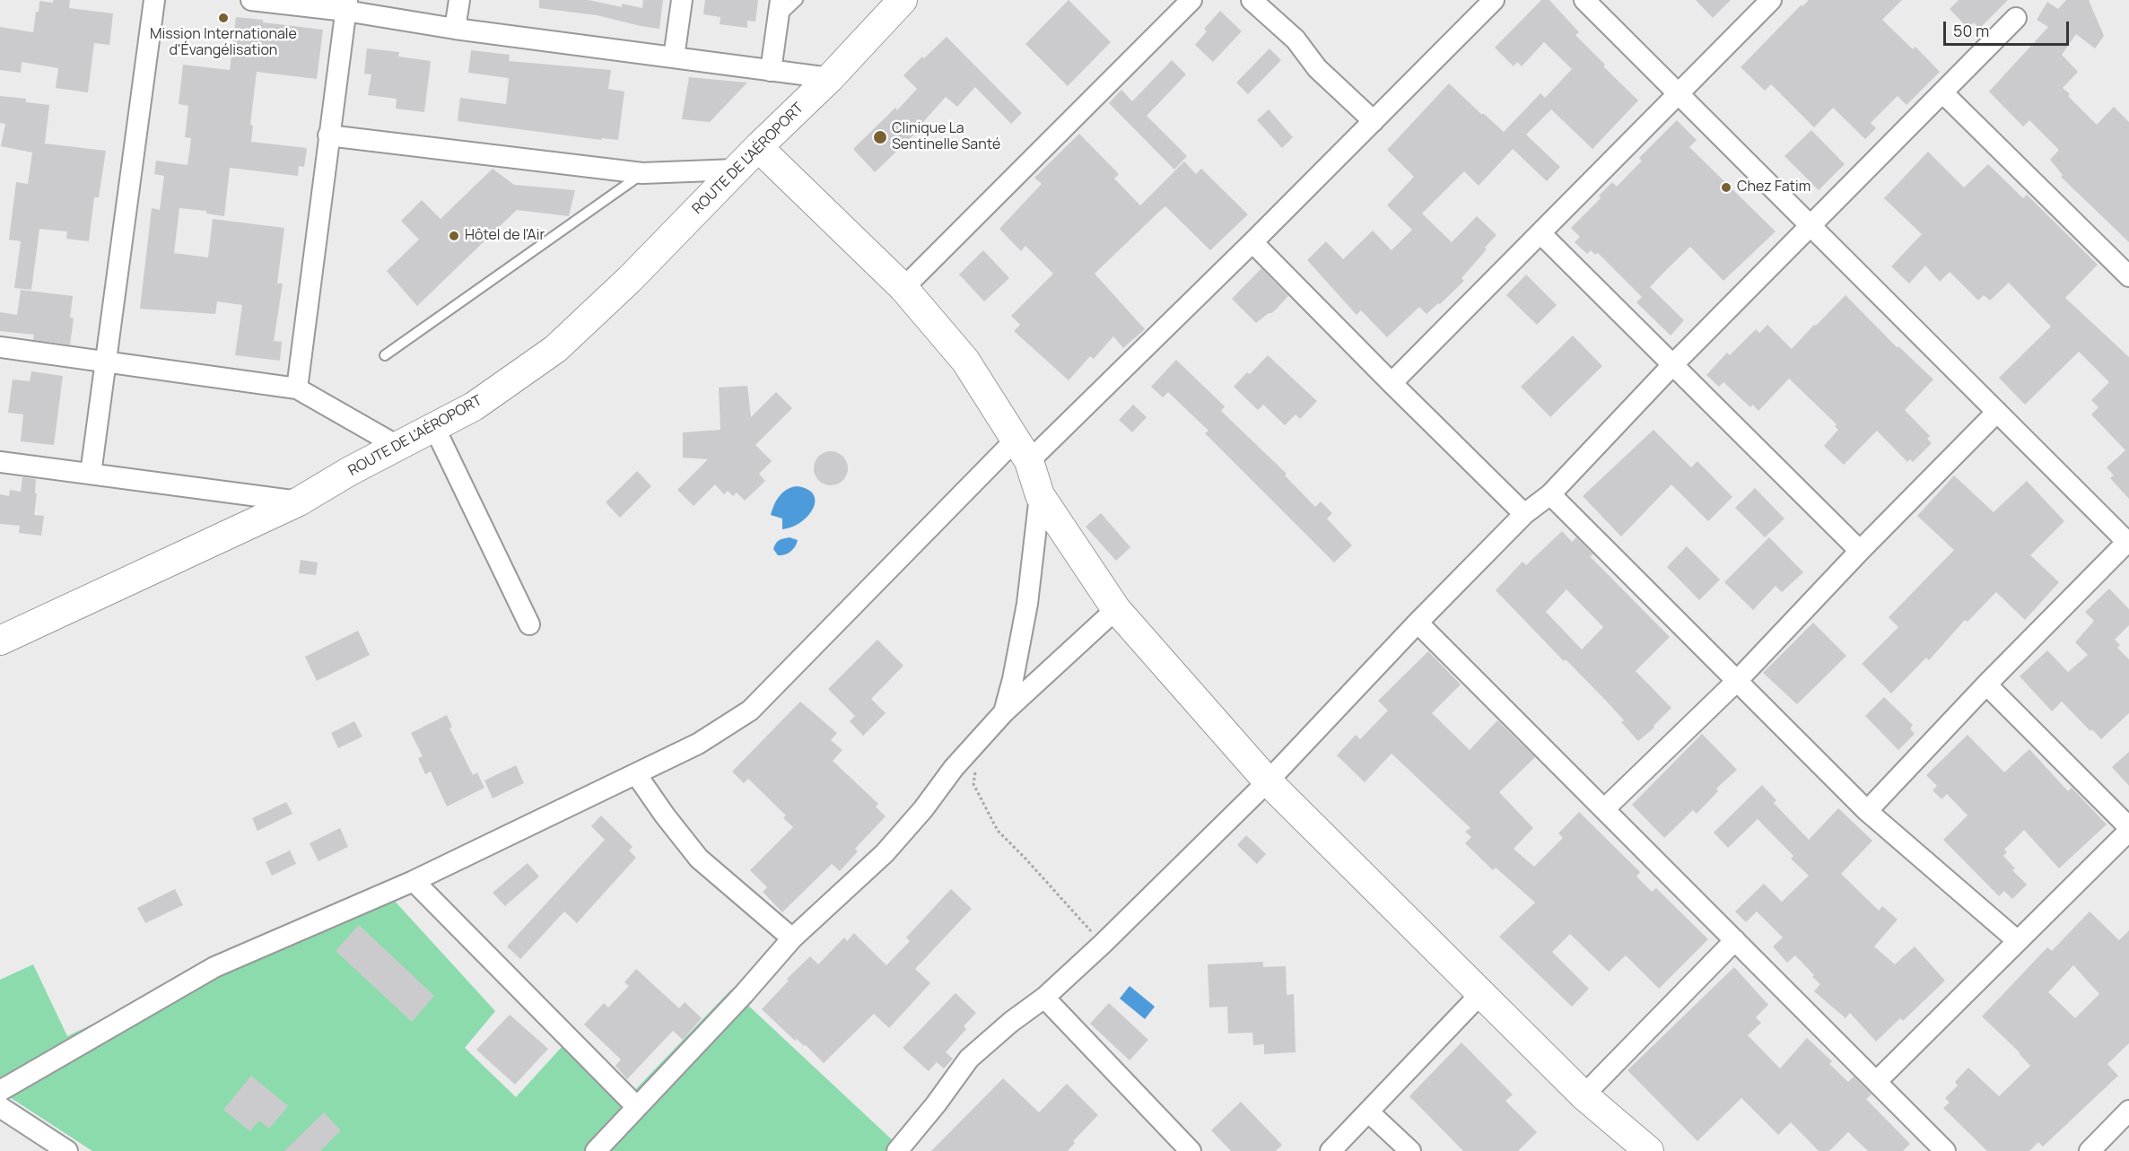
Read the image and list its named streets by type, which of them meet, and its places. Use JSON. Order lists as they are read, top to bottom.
{
  "streets": {
    "street": ["ROUTE DE L'AÉROPORT"]
  },
  "places": [
    "Mission Internationale d'Évangélisation",
    "Clinique La Sentinelle Santé",
    "Chez Fatim",
    "Hôtel de l'Air"
  ],
  "scale_bar": "50 m"
}
